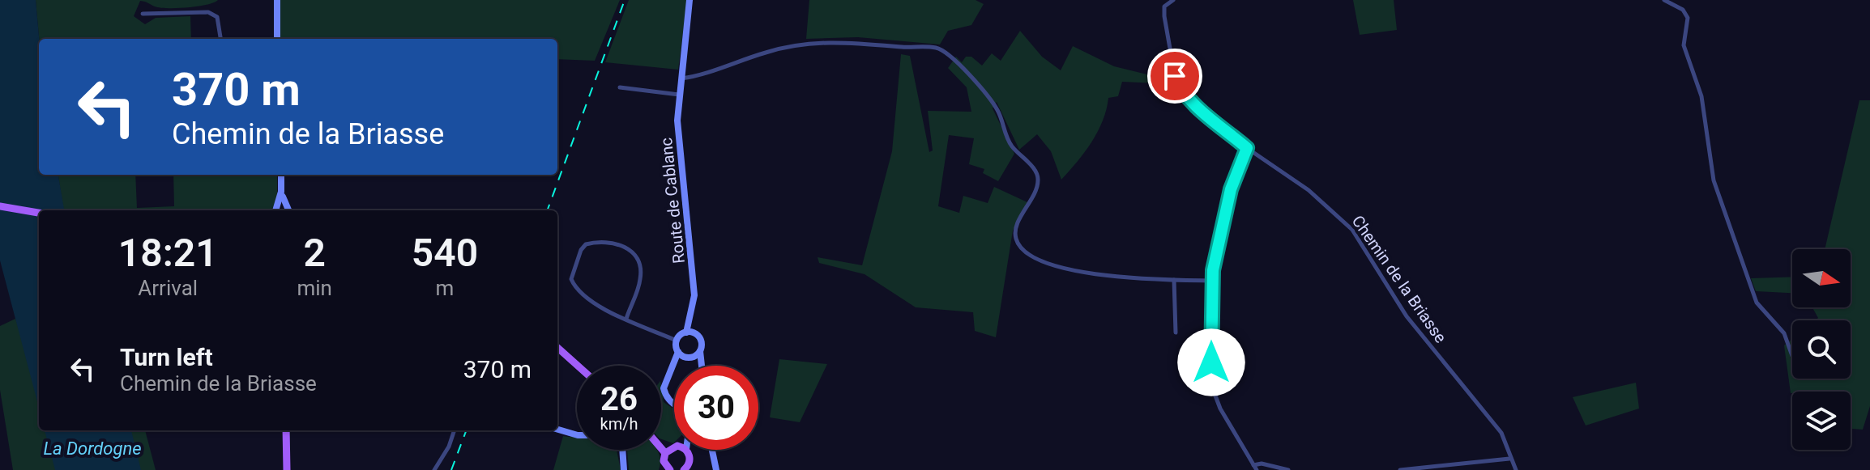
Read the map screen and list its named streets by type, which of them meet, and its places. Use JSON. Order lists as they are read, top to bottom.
{
  "streets": {
    "main road": ["Route de Cablanc"],
    "street": ["Chemin de la Briasse"]
  },
  "water": ["La Dordogne"],
  "north": "right",
  "page": {
    "turn": ["370 m", "Chemin de la Briasse"],
    "eta": [
      "18:21",
      "Arrival",
      "2",
      "min",
      "540",
      "m"
    ],
    "list": [
      {
        "name": "Turn left",
        "note": "Chemin de la Briasse",
        "value": "370 m"
      }
    ],
    "speed": "26 km/h",
    "limit": "30"
  }
}
